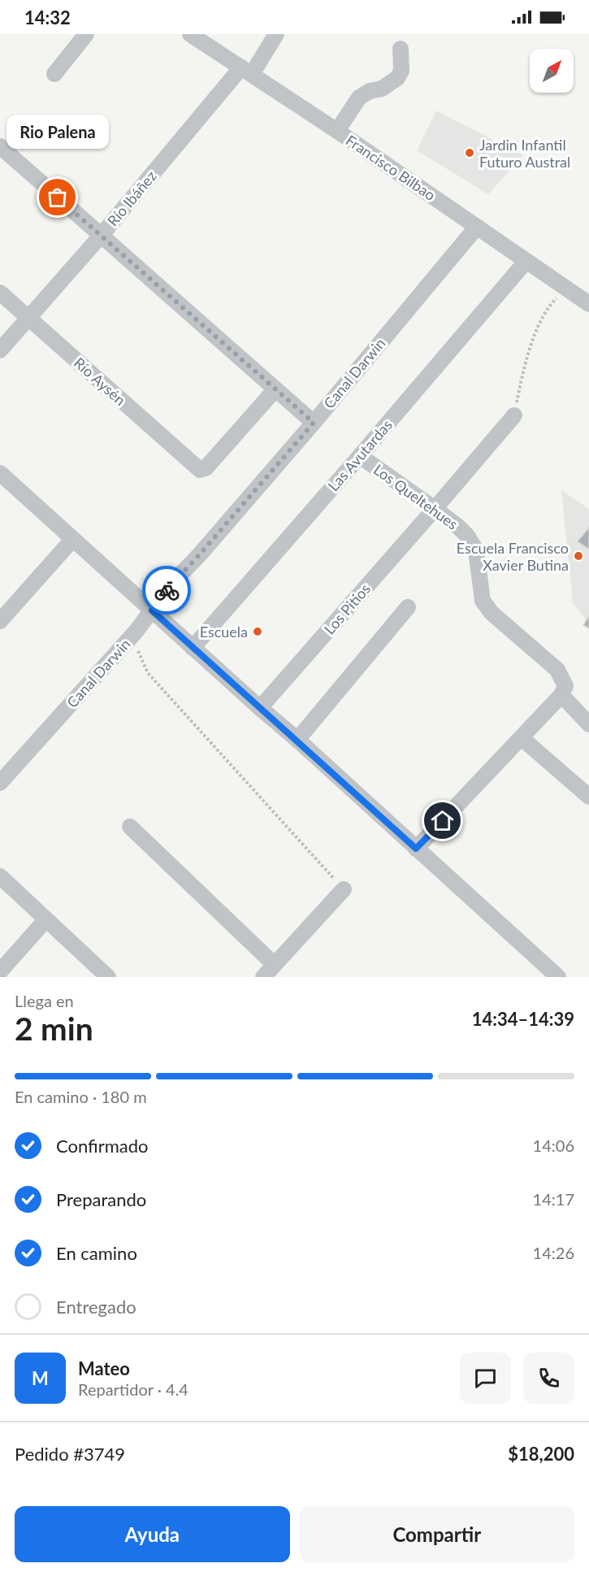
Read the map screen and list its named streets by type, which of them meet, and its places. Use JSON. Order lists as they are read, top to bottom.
{
  "streets": {
    "street": [
      "Francisco Bilbao",
      "Río Ibáñez",
      "Canal Darwin",
      "Río Aysén",
      "Las Avutardas",
      "Los Queltehues",
      "Los Pitios"
    ]
  },
  "crossings": [
    ["Francisco Bilbao", "Río Ibáñez"],
    ["Francisco Bilbao", "Canal Darwin"],
    ["Francisco Bilbao", "Las Avutardas"],
    ["Río Ibáñez", "Río Aysén"],
    ["Las Avutardas", "Los Queltehues"],
    ["Los Queltehues", "Los Pitios"]
  ],
  "places": [
    "Jardin Infantil Futuro Austral",
    "Rio Palena",
    "Escuela Francisco Xavier Butina",
    "Escuela"
  ],
  "north": "top right",
  "page": {
    "status": "14:32",
    "bubble": "Rio Palena",
    "heading": ["2 min", "Llega en", "14:34–14:39"],
    "panel": [
      "Mateo",
      "Repartidor · 4.4",
      "Pedido #3749",
      "$18,200"
    ],
    "bar": "En camino · 180 m",
    "list": [
      ["Confirmado", "14:06"],
      ["Preparando", "14:17"],
      ["En camino", "14:26"],
      "Entregado"
    ],
    "round": "M",
    "buttons": ["Ayuda", "Compartir"]
  }
}
